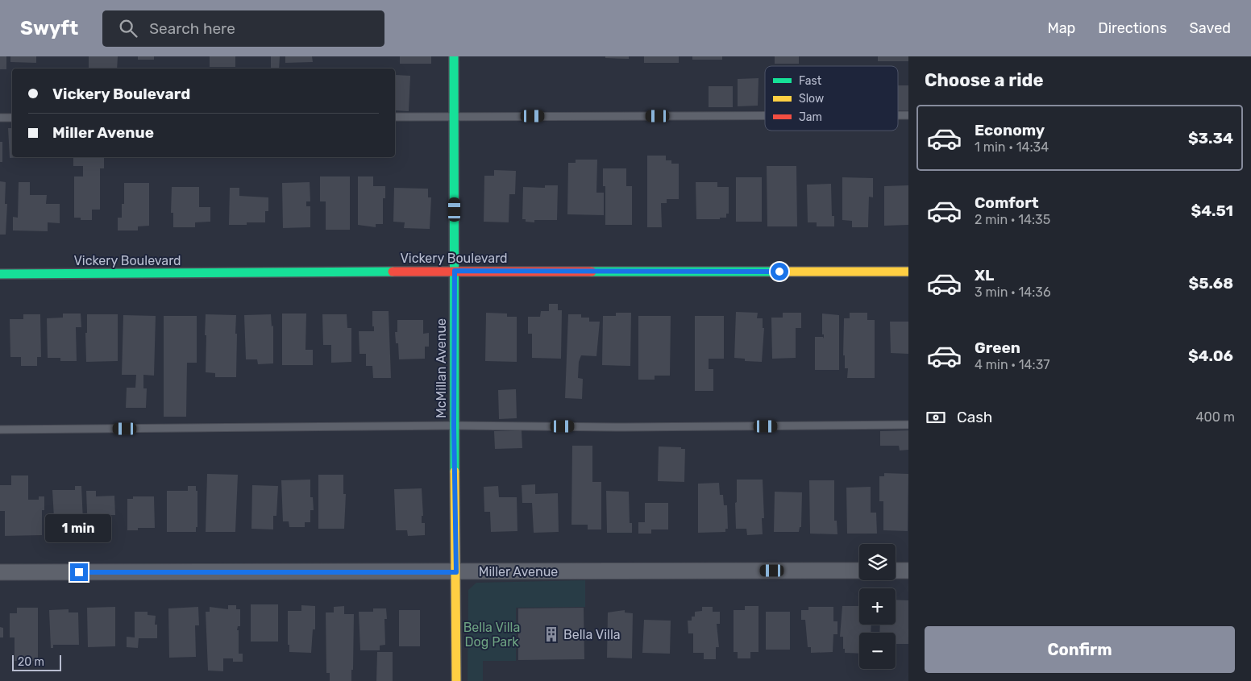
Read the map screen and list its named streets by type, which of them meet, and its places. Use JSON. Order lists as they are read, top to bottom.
{
  "streets": {
    "street": ["Vickery Boulevard", "McMillan Avenue", "Miller Avenue"]
  },
  "crossings": [
    ["Vickery Boulevard", "McMillan Avenue"],
    ["McMillan Avenue", "Miller Avenue"]
  ],
  "parks": ["Bella Villa Dog Park"],
  "places": {
    "building": ["Bella Villa"]
  },
  "legend": ["Fast", "Slow", "Jam"],
  "scale_bar": "20 m",
  "page": {
    "header": "Swyft",
    "search": "Search here",
    "nav": ["Map", "Directions", "Saved"],
    "heading": "Choose a ride",
    "banner": ["Vickery Boulevard", "Miller Avenue"],
    "list": [
      {
        "name": "Economy",
        "note": "1 min · 14:34",
        "value": "$3.34"
      },
      {
        "name": "Comfort",
        "note": "2 min · 14:35",
        "value": "$4.51"
      },
      {
        "name": "XL",
        "note": "3 min · 14:36",
        "value": "$5.68"
      },
      {
        "name": "Green",
        "note": "4 min · 14:37",
        "value": "$4.06"
      }
    ],
    "pay": ["Cash", "400 m"],
    "bubble": "1 min",
    "map_buttons": ["+", "−"],
    "buttons": "Confirm",
    "scale": "20 m"
  }
}
